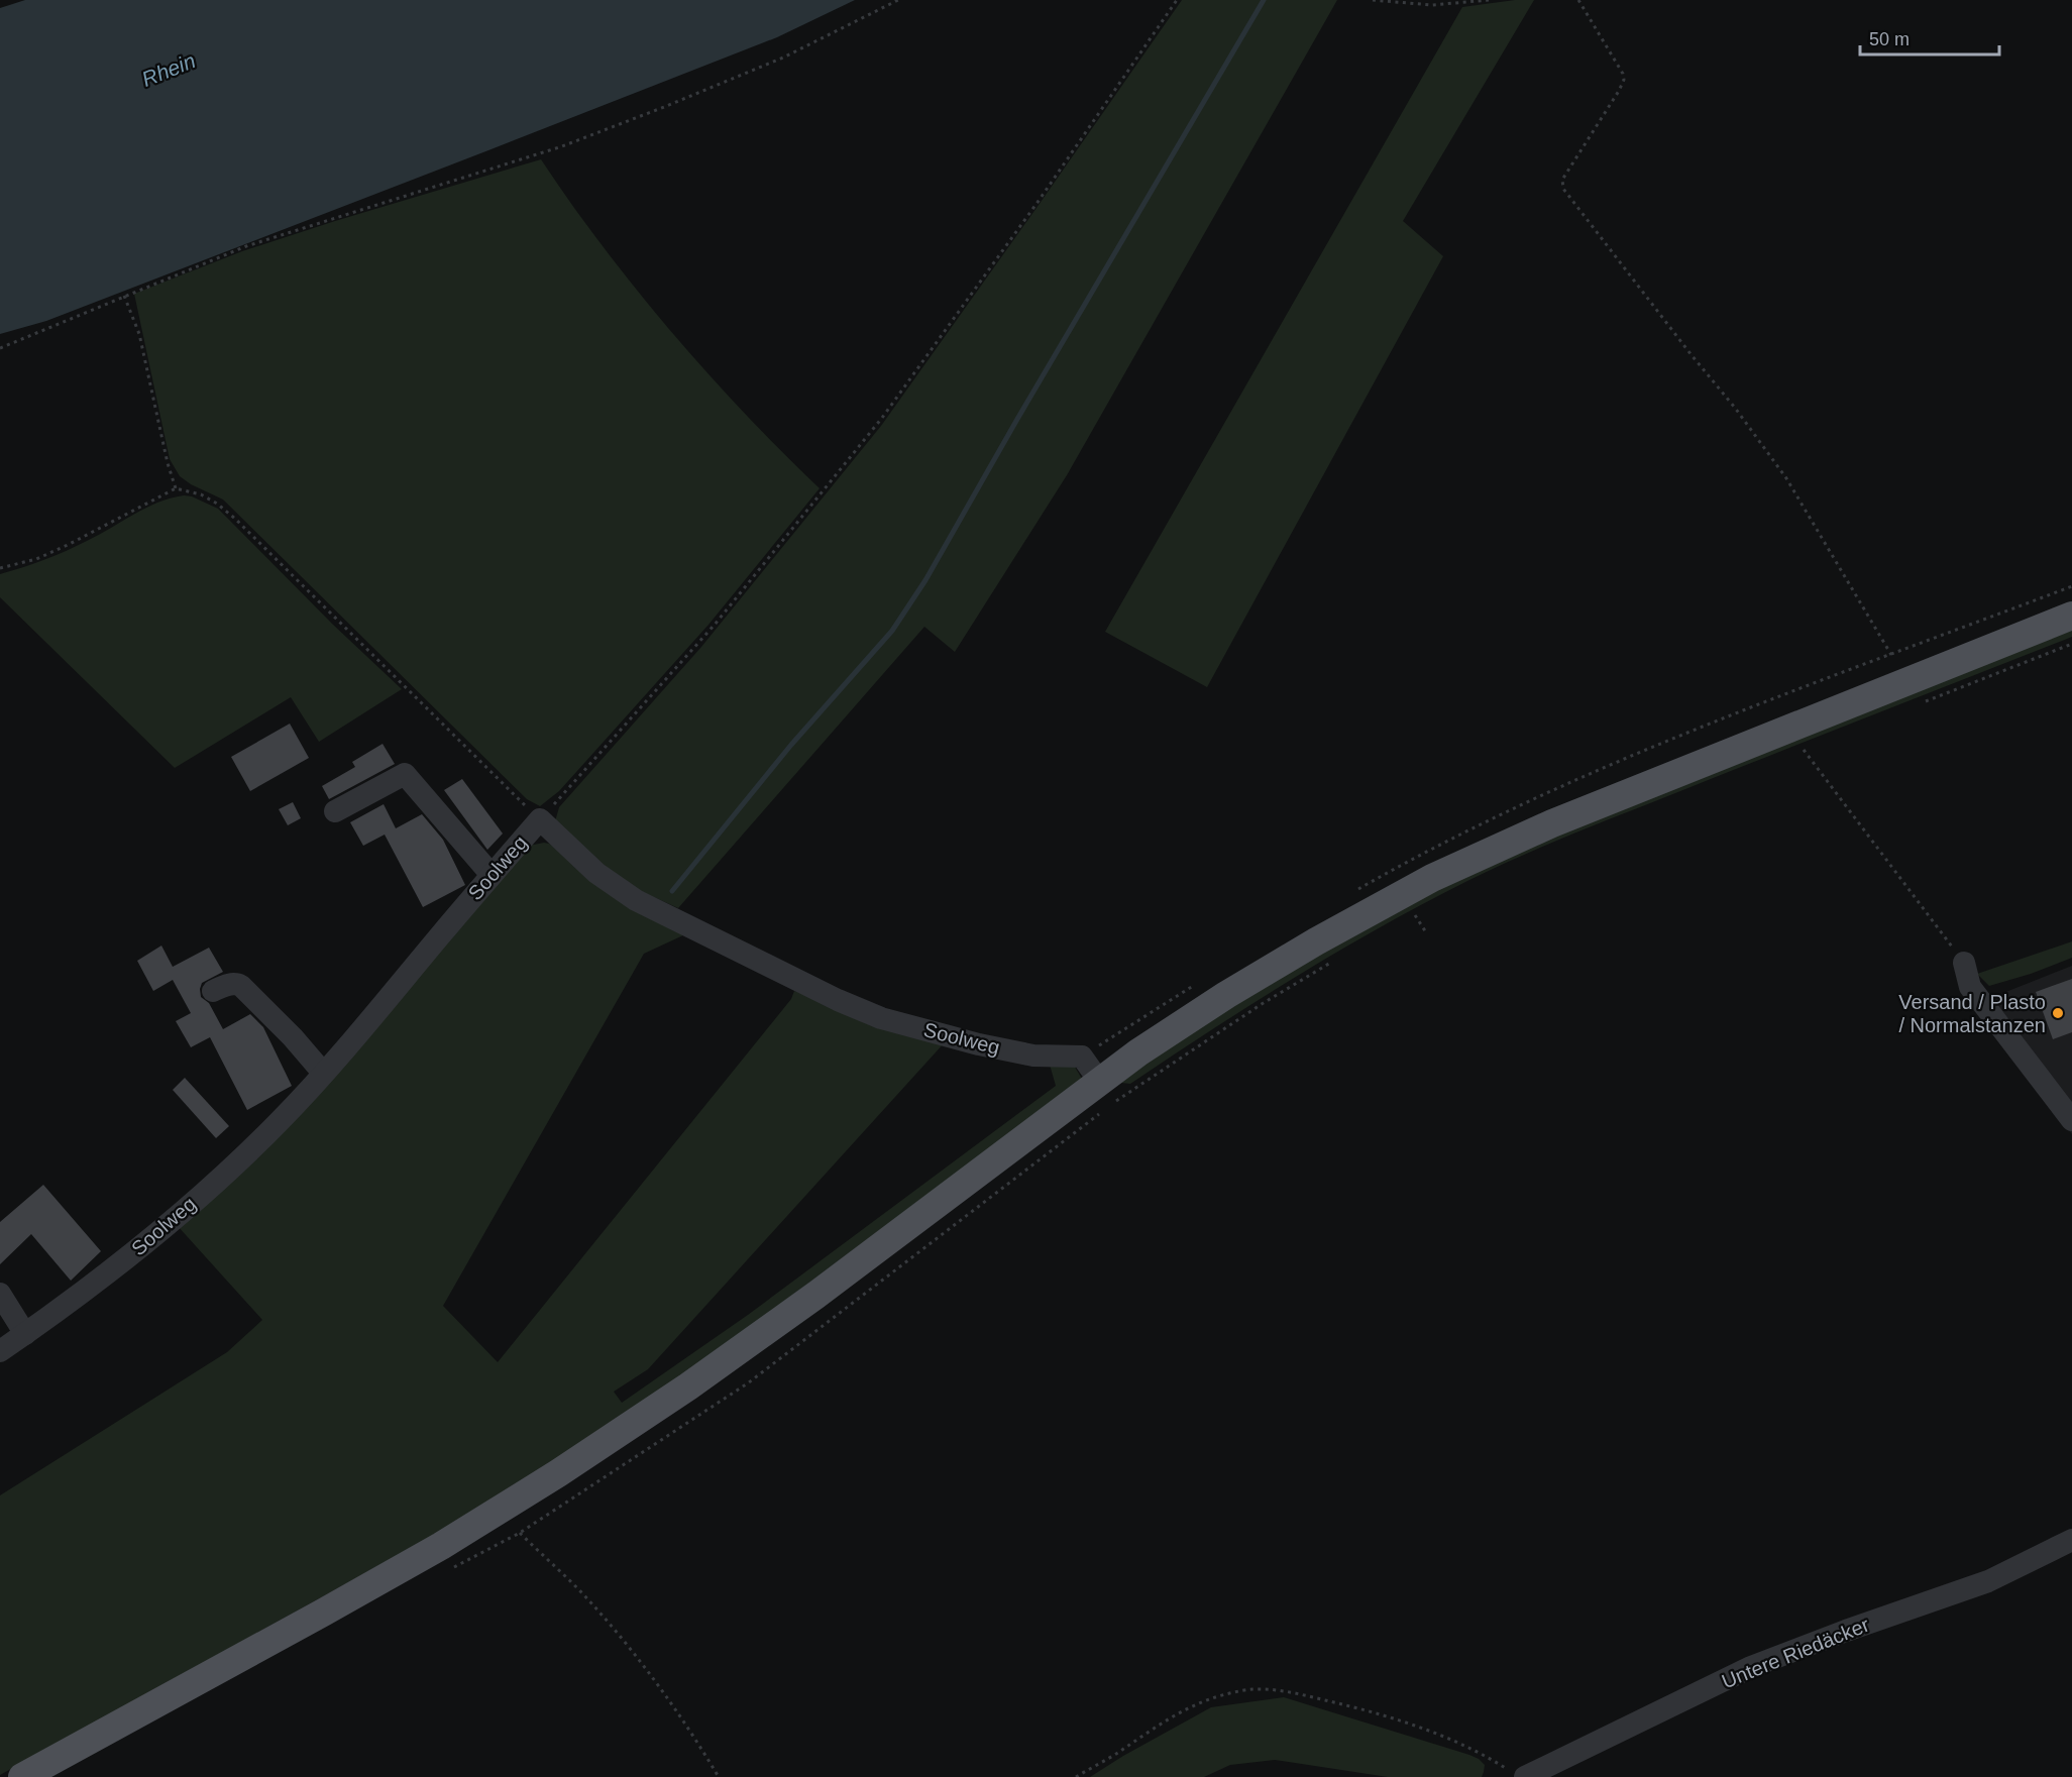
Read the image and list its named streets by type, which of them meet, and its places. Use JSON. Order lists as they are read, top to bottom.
{
  "streets": {
    "street": ["Soolweg", "Untere Riedäcker"]
  },
  "water": ["Rhein"],
  "places": ["Versand / Plasto / Normalstanzen"],
  "scale_bar": "50 m"
}
